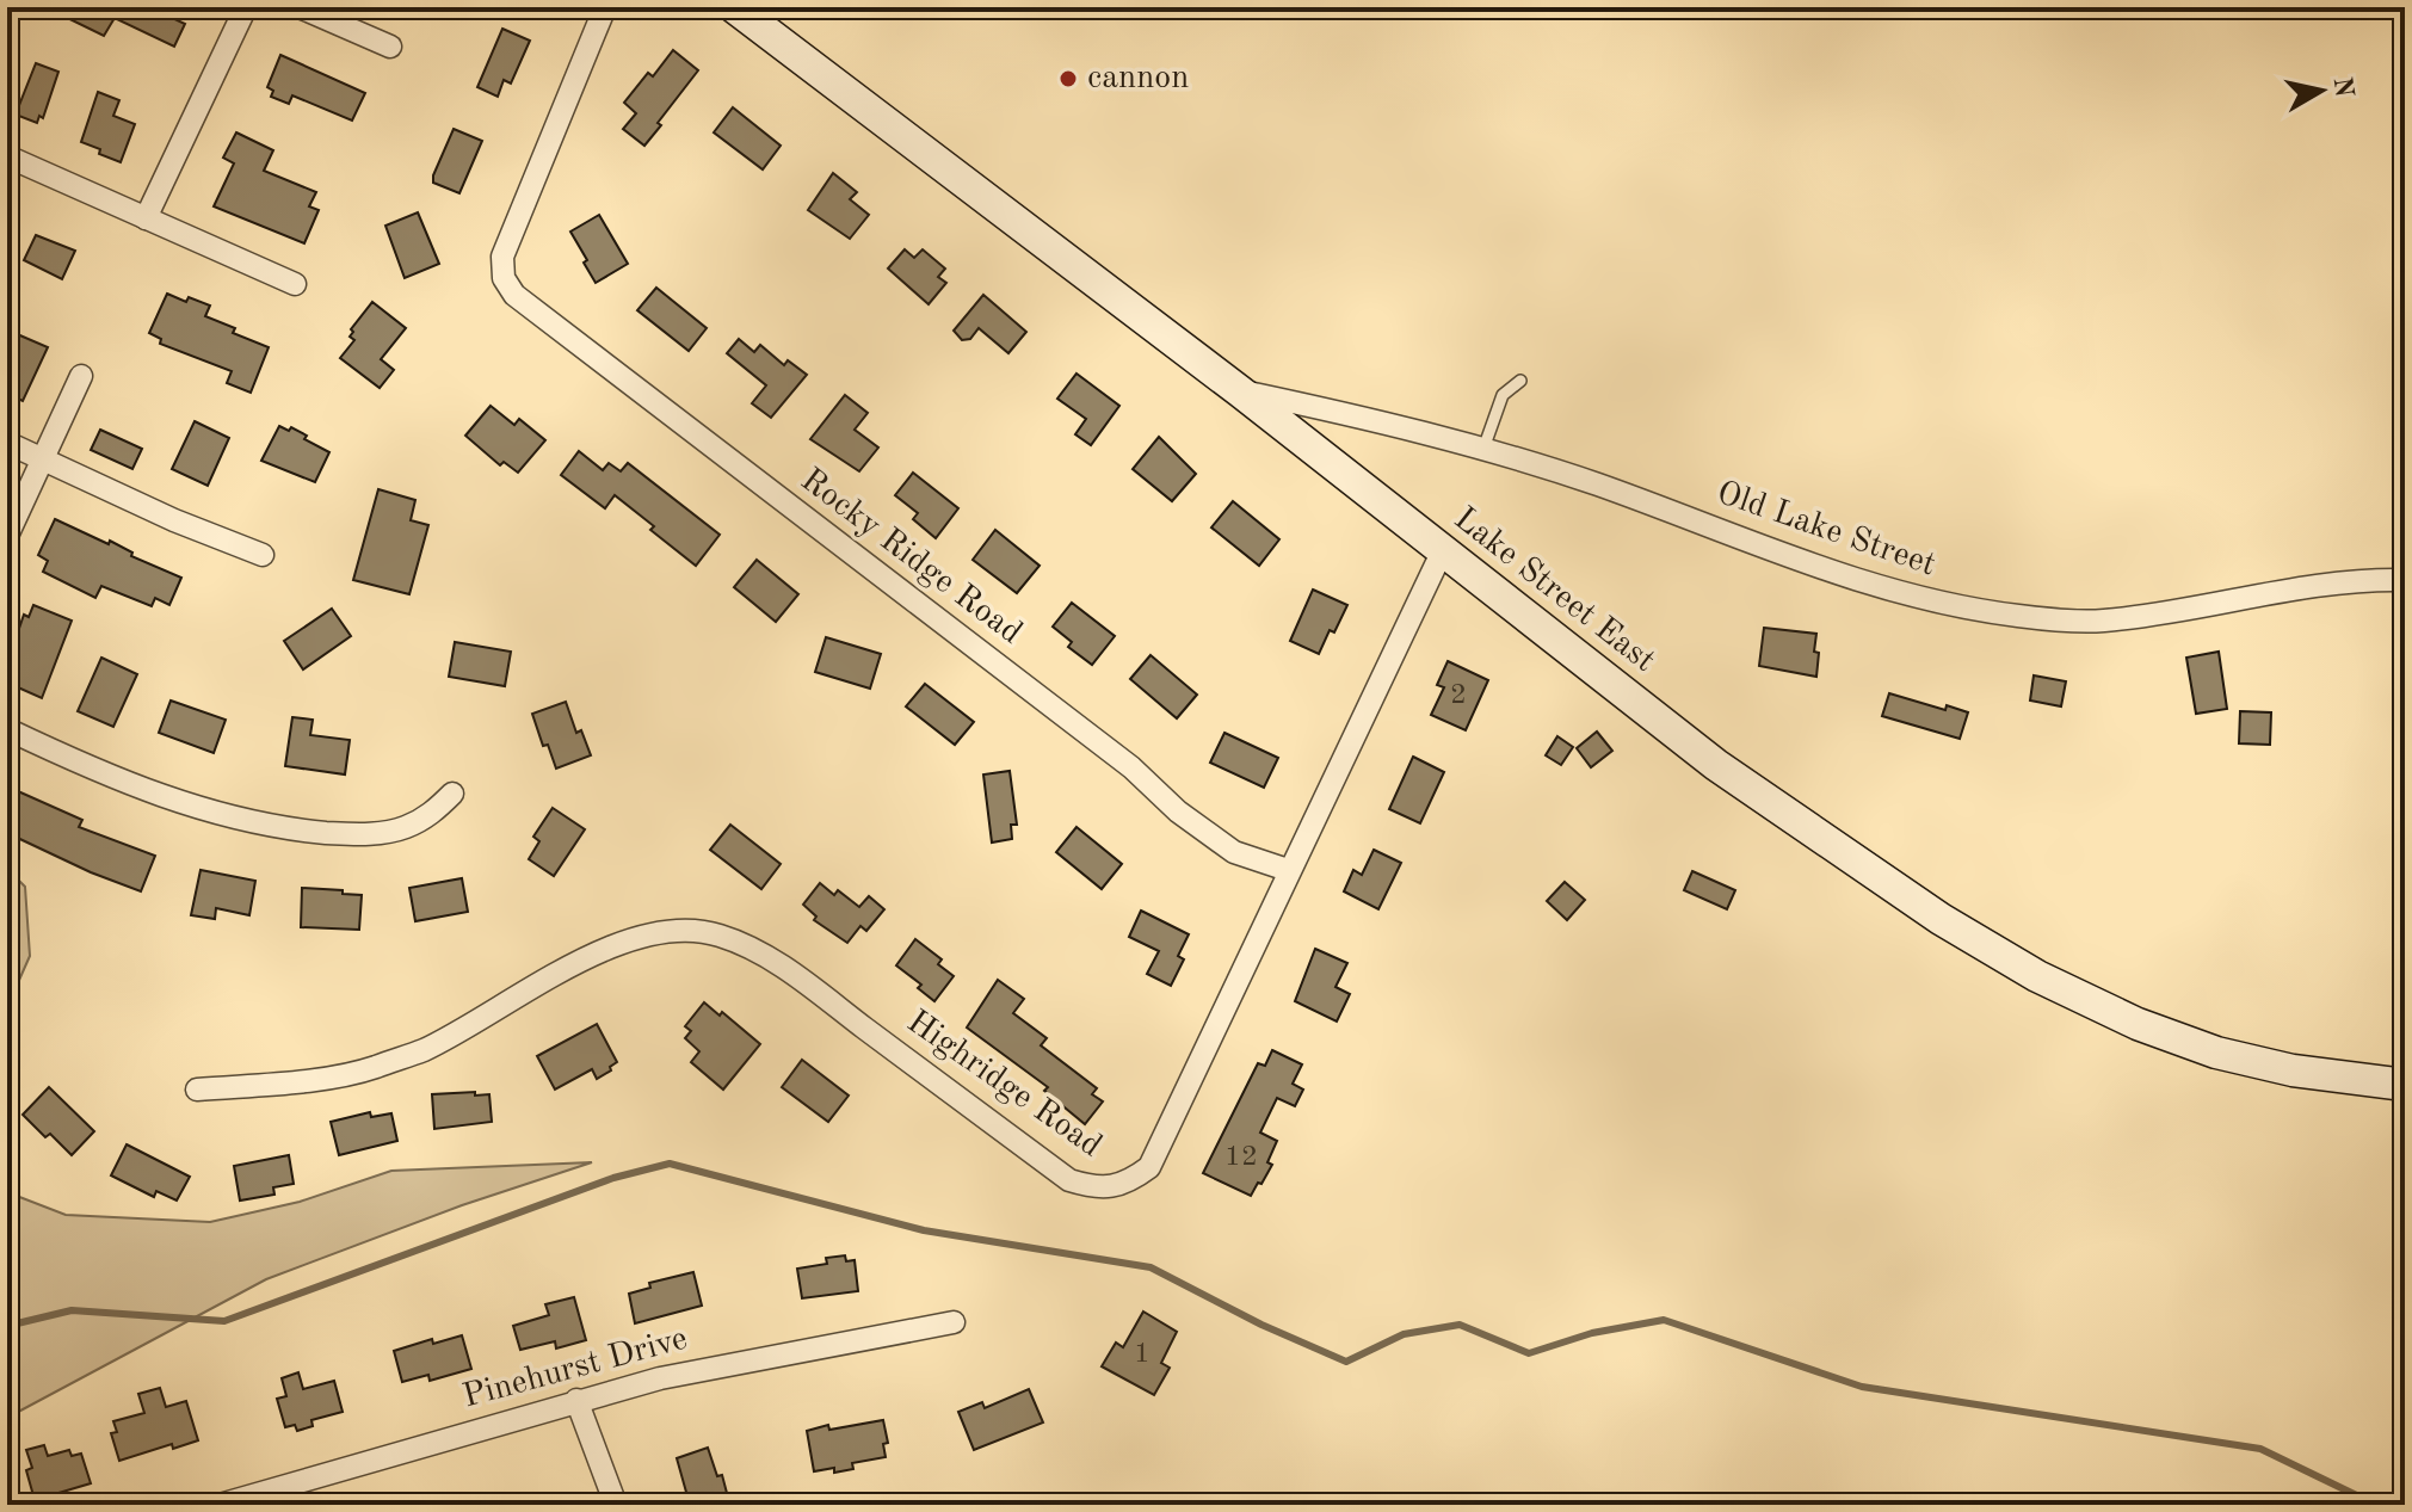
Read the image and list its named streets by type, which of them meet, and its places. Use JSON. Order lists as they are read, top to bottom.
{
  "streets": {
    "main road": ["Lake Street East"],
    "street": [
      "Old Lake Street",
      "Rocky Ridge Road",
      "Highridge Road",
      "Pinehurst Drive"
    ]
  },
  "crossings": [
    ["Old Lake Street", "Lake Street East"],
    ["Rocky Ridge Road", "Highridge Road"],
    ["Lake Street East", "Highridge Road"]
  ],
  "places": ["cannon"],
  "house_numbers": ["2", "12", "1"],
  "north": "right"
}
